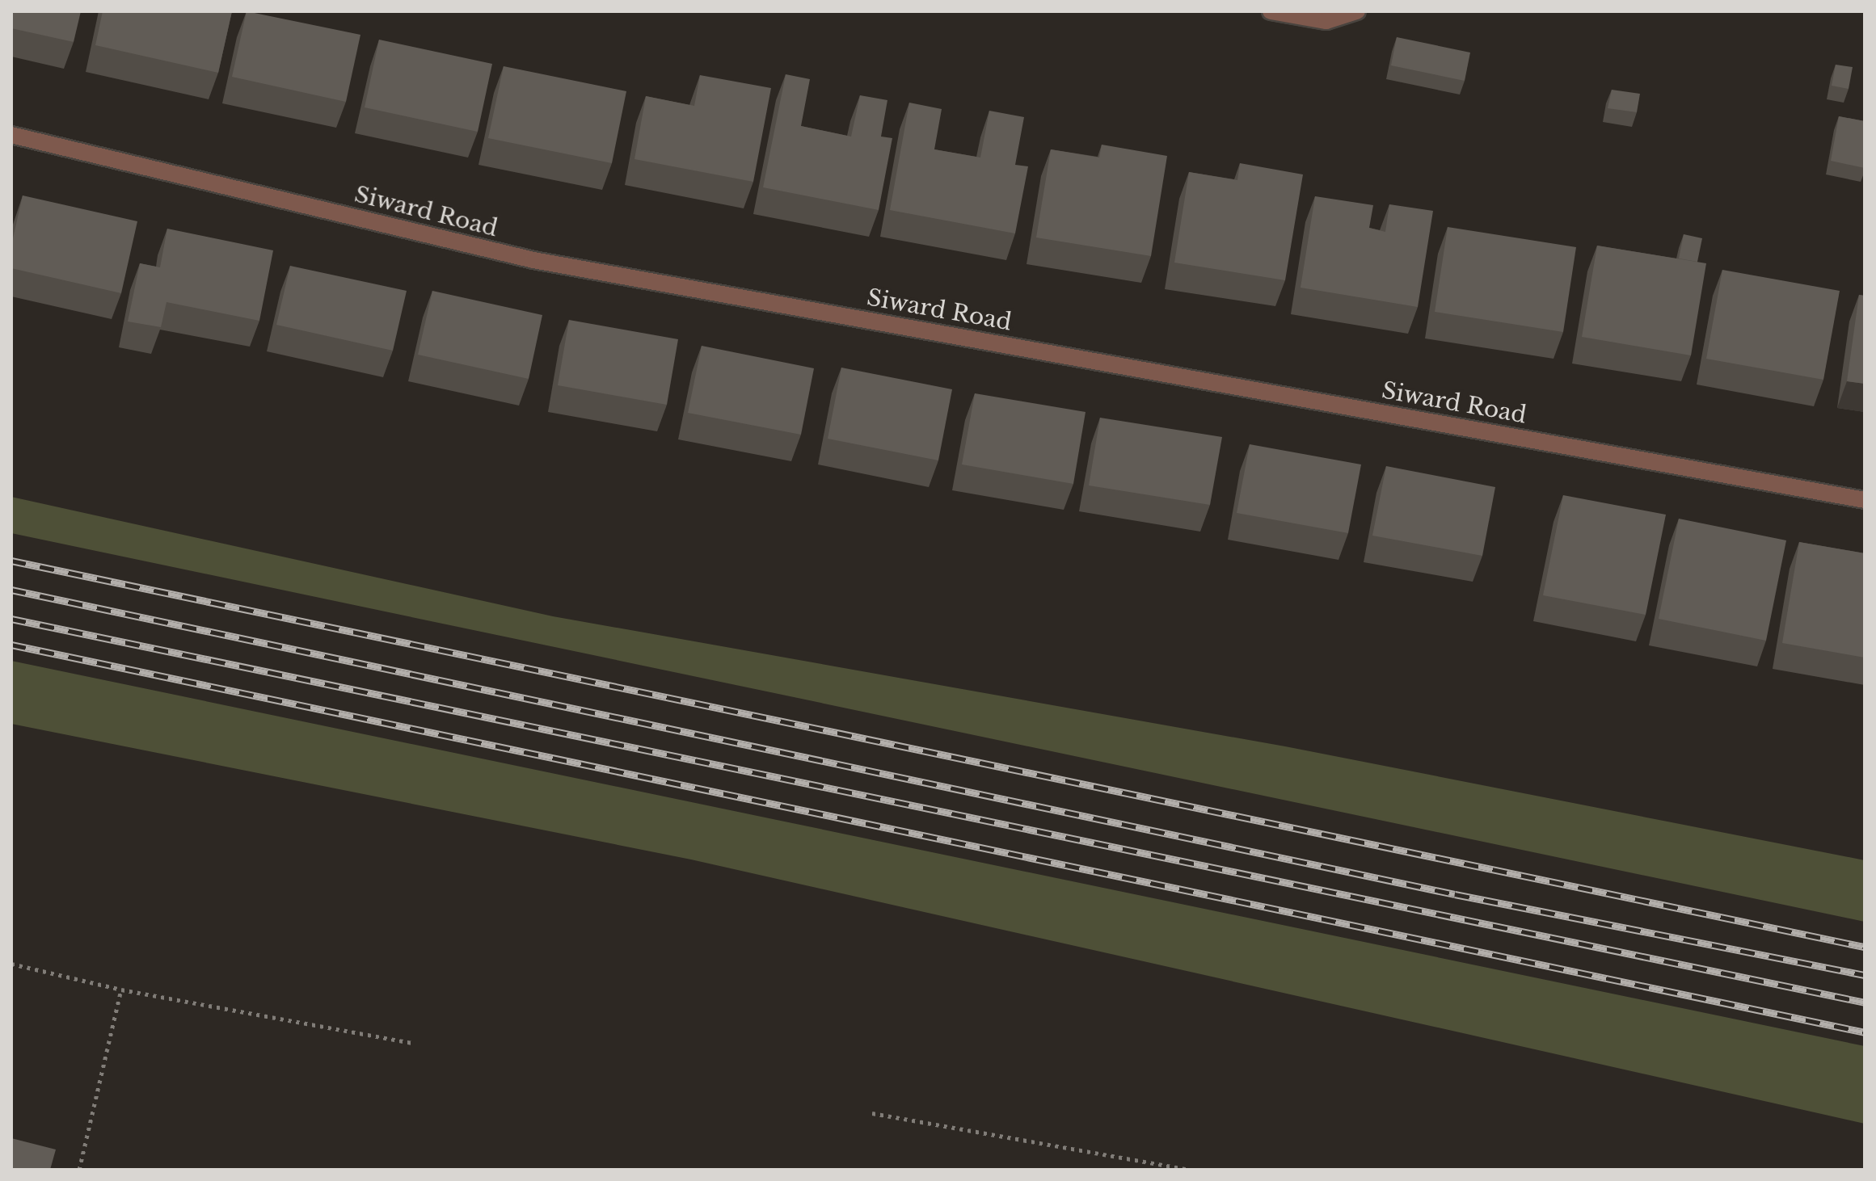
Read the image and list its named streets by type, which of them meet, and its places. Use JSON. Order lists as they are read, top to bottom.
{
  "streets": {
    "street": ["Siward Road"]
  }
}
